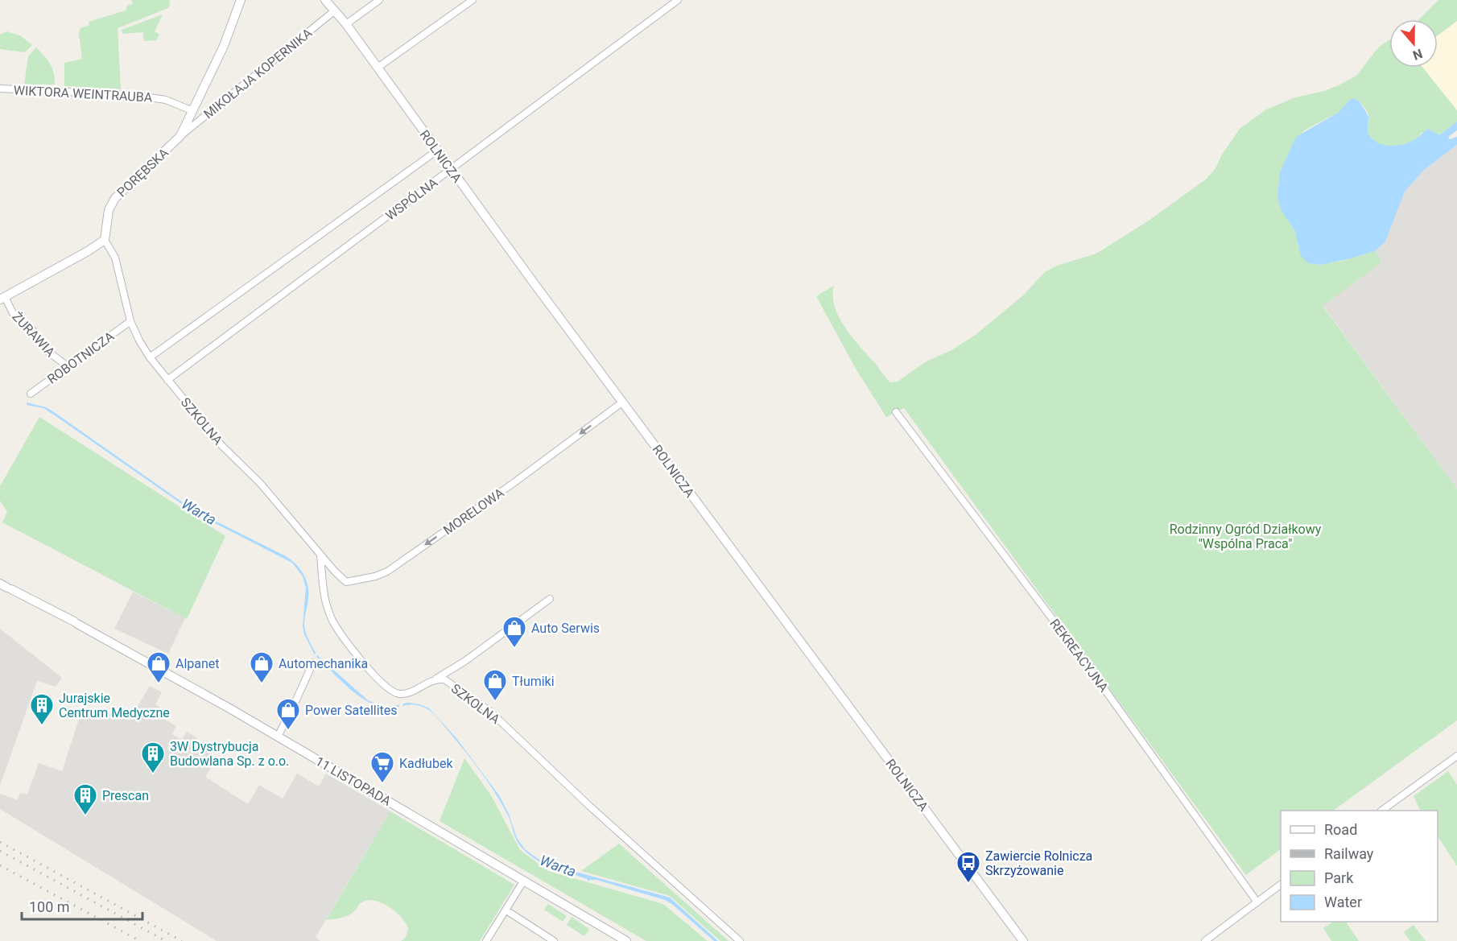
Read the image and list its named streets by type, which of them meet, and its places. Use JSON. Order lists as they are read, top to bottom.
{
  "streets": {
    "street": [
      "MIKOŁAJA KOPERNIKA",
      "WIKTORA WEINTRAUBA",
      "ROLNICZA",
      "PORĘBSKA",
      "WSPÓLNA",
      "ŻURAWIA",
      "ROBOTNICZA",
      "SZKOLNA",
      "MORELOWA",
      "REKREACYJNA",
      "11 LISTOPADA"
    ]
  },
  "crossings": [
    ["MIKOŁAJA KOPERNIKA", "ROLNICZA"],
    ["MIKOŁAJA KOPERNIKA", "PORĘBSKA"],
    ["WIKTORA WEINTRAUBA", "PORĘBSKA"],
    ["ROLNICZA", "WSPÓLNA"],
    ["ROLNICZA", "MORELOWA"],
    ["PORĘBSKA", "SZKOLNA"],
    ["WSPÓLNA", "SZKOLNA"],
    ["ŻURAWIA", "ROBOTNICZA"],
    ["ROBOTNICZA", "SZKOLNA"],
    ["SZKOLNA", "MORELOWA"]
  ],
  "one_way": ["MORELOWA"],
  "water": ["Warta"],
  "parks": ["Rodzinny Ogród Działkowy \"Wspólna Praca\""],
  "places": {
    "shop": [
      "Auto Serwis",
      "Alpanet",
      "Automechanika",
      "Tłumiki",
      "Power Satellites"
    ],
    "building": ["Jurajskie Centrum Medyczne", "3W Dystrybucja Budowlana Sp. z o.o.", "Prescan"],
    "supermarket": ["Kadłubek"],
    "bus stop": ["Zawiercie Rolnicza Skrzyżowanie"]
  },
  "legend": [
    "Road",
    "Railway",
    "Park",
    "Water"
  ],
  "scale_bar": "100 m",
  "north": "bottom"
}
